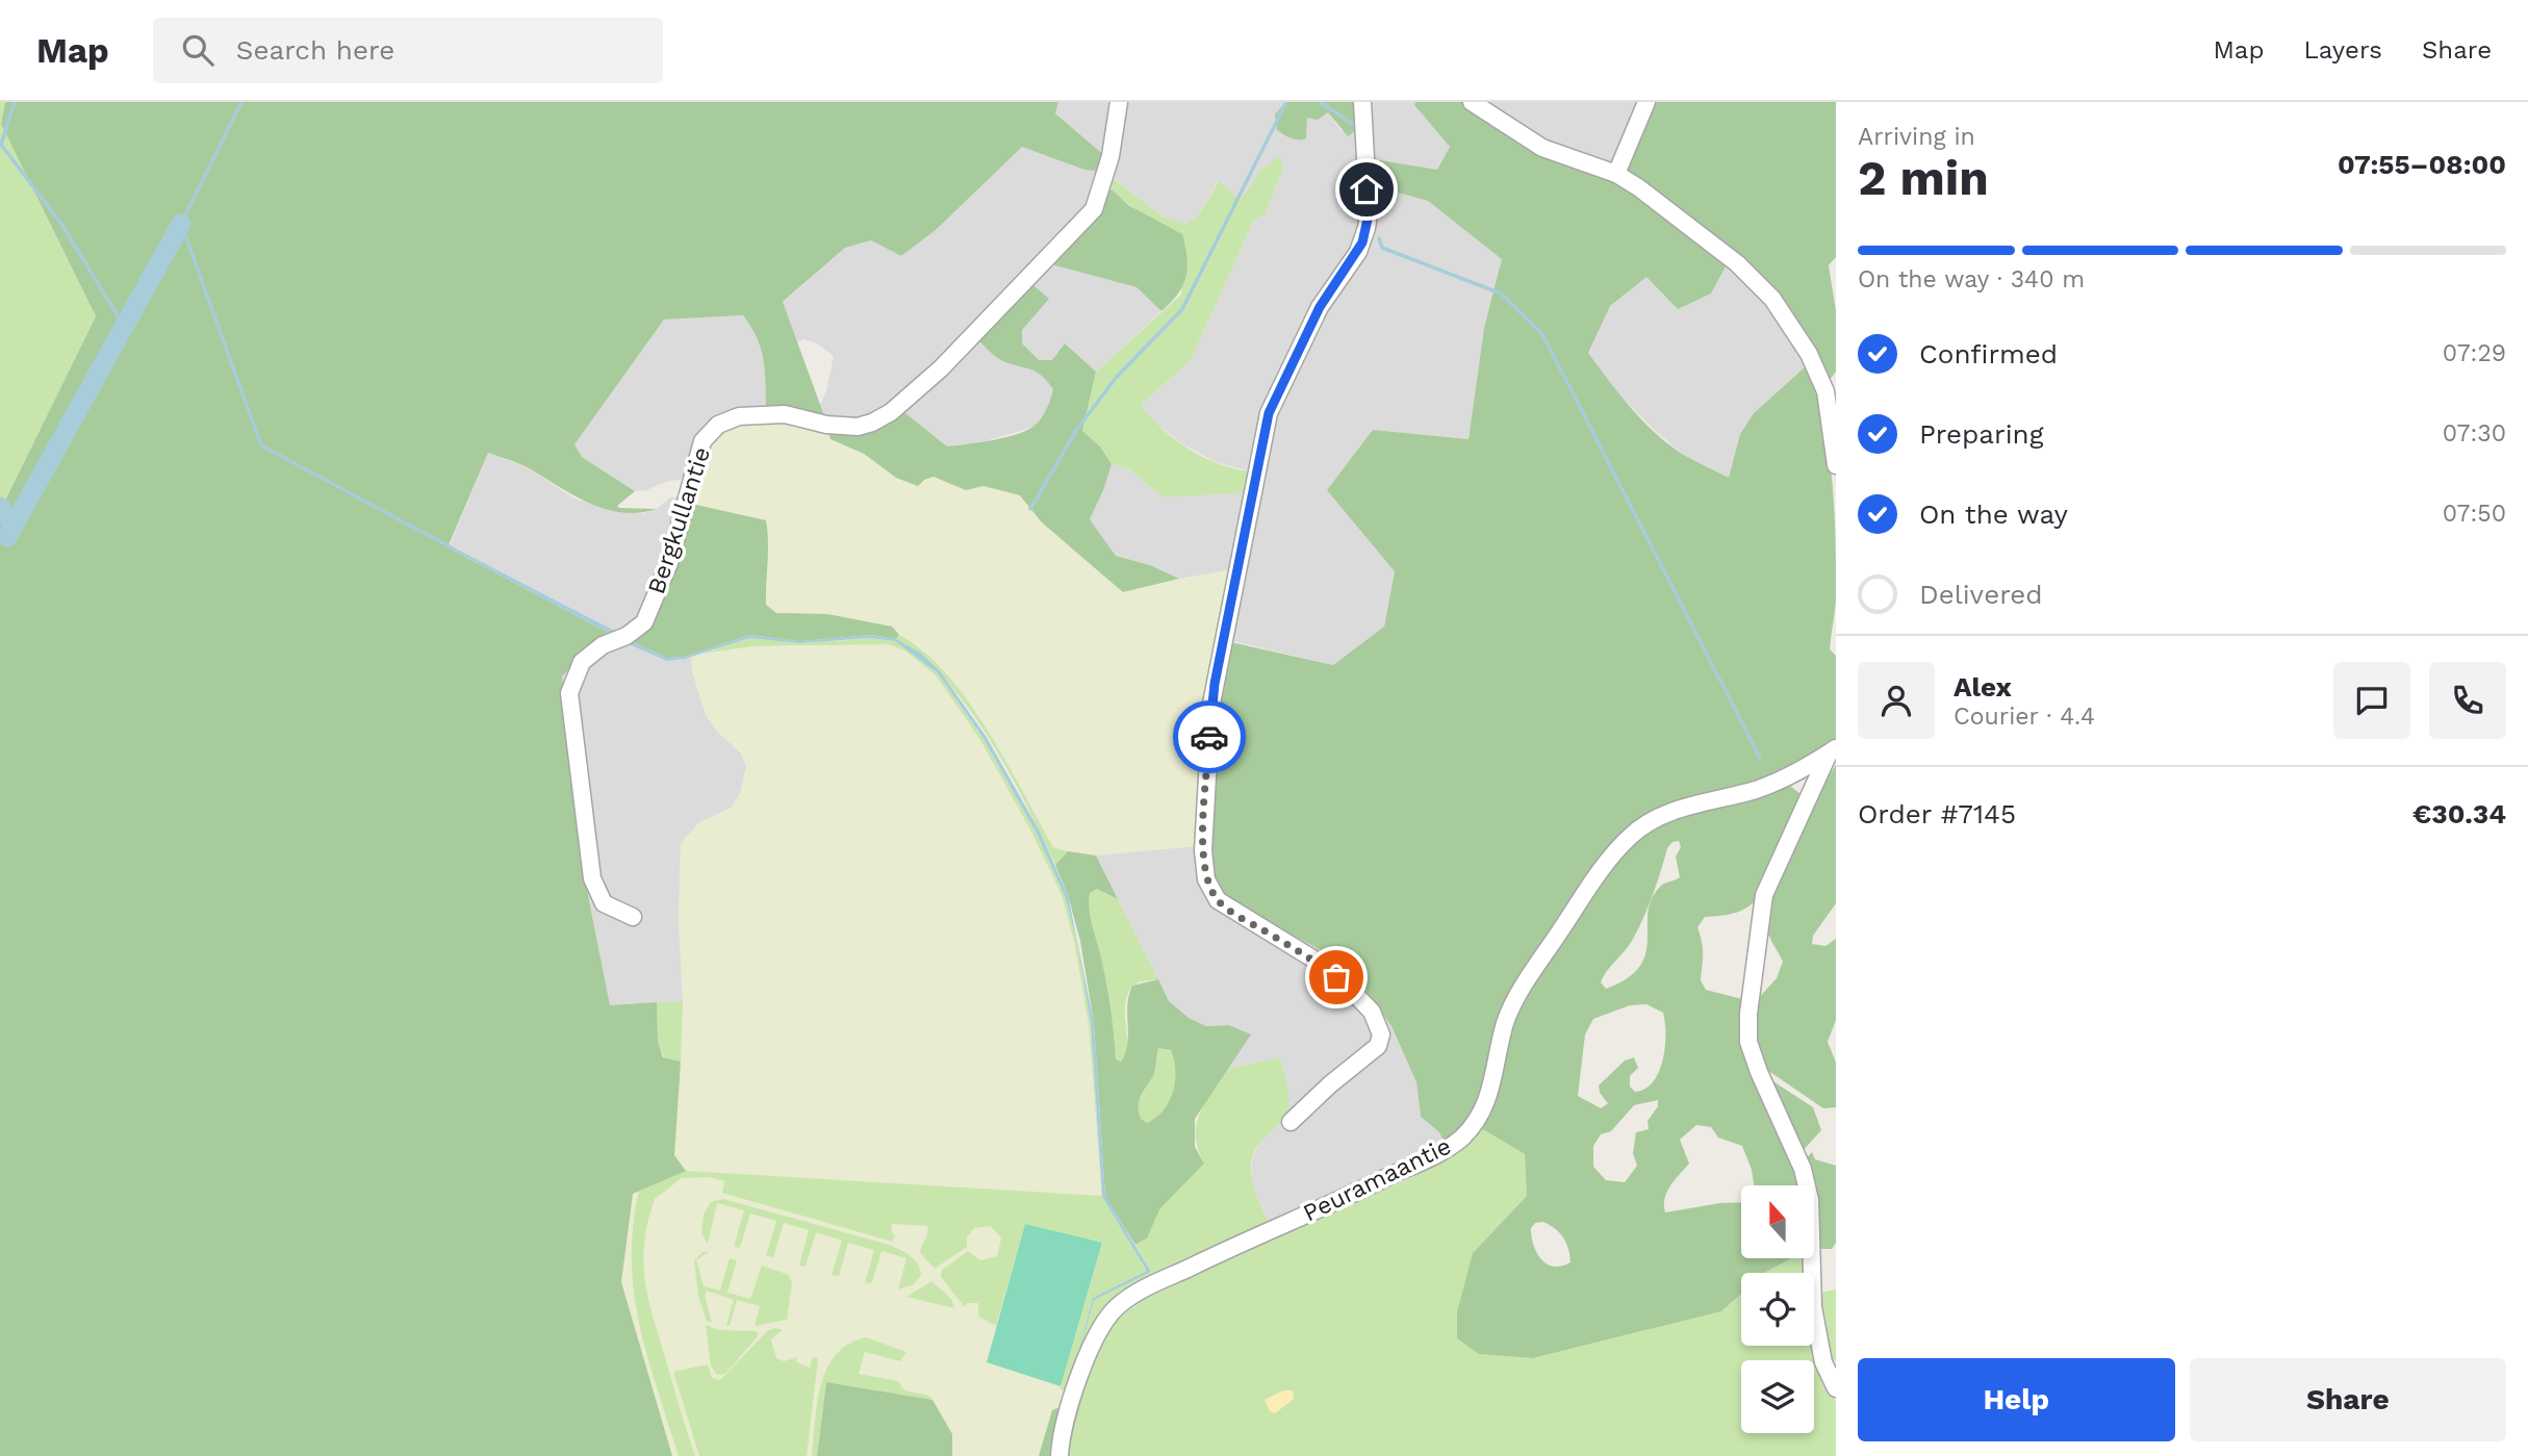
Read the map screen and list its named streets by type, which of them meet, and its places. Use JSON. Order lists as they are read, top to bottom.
{
  "streets": {
    "street": ["Bergkullantie", "Peuramaantie"]
  },
  "north": "top",
  "page": {
    "header": "Map",
    "search": "Search here",
    "nav": ["Map", "Layers", "Share"],
    "heading": ["2 min", "Arriving in", "07:55–08:00"],
    "panel": [
      "Alex",
      "Courier · 4.4",
      "Order #7145",
      "€30.34"
    ],
    "bar": "On the way · 340 m",
    "list": [
      ["Confirmed", "07:29"],
      ["Preparing", "07:30"],
      ["On the way", "07:50"],
      "Delivered"
    ],
    "buttons": ["Help", "Share"]
  }
}
